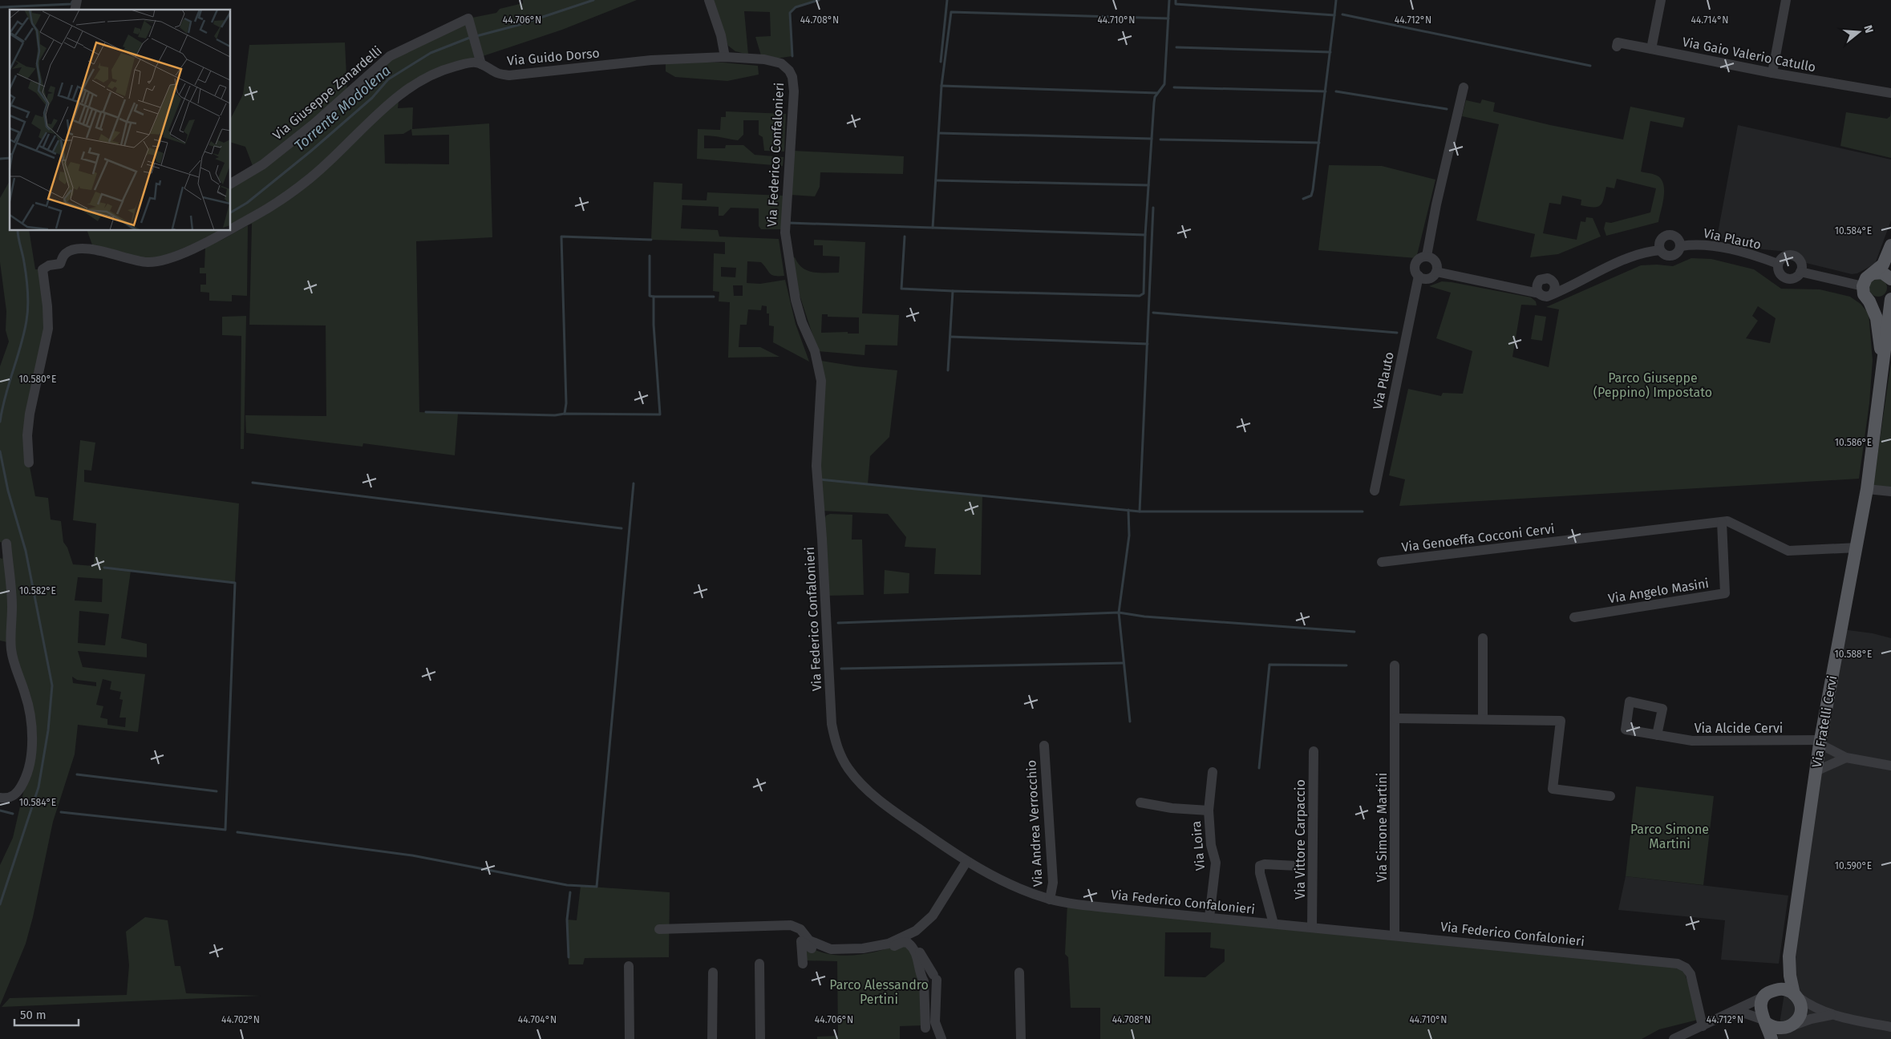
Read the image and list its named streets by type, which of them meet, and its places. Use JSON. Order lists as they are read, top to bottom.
{
  "streets": {
    "main road": ["Via Fratelli Cervi"],
    "street": [
      "Via Gaio Valerio Catullo",
      "Via Guido Dorso",
      "Via Giuseppe Zanardelli",
      "Via Federico Confalonieri",
      "Via Plauto",
      "Via Genoeffa Cocconi Cervi",
      "Via Angelo Masini",
      "Via Alcide Cervi",
      "Via Andrea Verrocchio",
      "Via Simone Martini",
      "Via Vittore Carpaccio",
      "Via Loira"
    ]
  },
  "crossings": [
    ["Via Guido Dorso", "Via Giuseppe Zanardelli"],
    ["Via Guido Dorso", "Via Federico Confalonieri"],
    ["Via Federico Confalonieri", "Via Andrea Verrocchio"],
    ["Via Federico Confalonieri", "Via Simone Martini"],
    ["Via Federico Confalonieri", "Via Vittore Carpaccio"],
    ["Via Federico Confalonieri", "Via Loira"],
    ["Via Genoeffa Cocconi Cervi", "Via Angelo Masini"],
    ["Via Genoeffa Cocconi Cervi", "Via Fratelli Cervi"],
    ["Via Fratelli Cervi", "Via Alcide Cervi"]
  ],
  "water": ["Torrente Modolena"],
  "parks": ["Parco Giuseppe (Peppino) Impostato", "Parco Simone Martini", "Parco Alessandro Pertini"],
  "scale_bar": "50 m",
  "north": "right",
  "coordinates": [
    "44.706°N",
    "44.708°N",
    "44.710°N",
    "44.712°N",
    "44.714°N",
    "10.584°E",
    "10.580°E",
    "10.586°E",
    "10.582°E",
    "10.588°E",
    "10.590°E",
    "44.702°N",
    "44.704°N"
  ]
}
